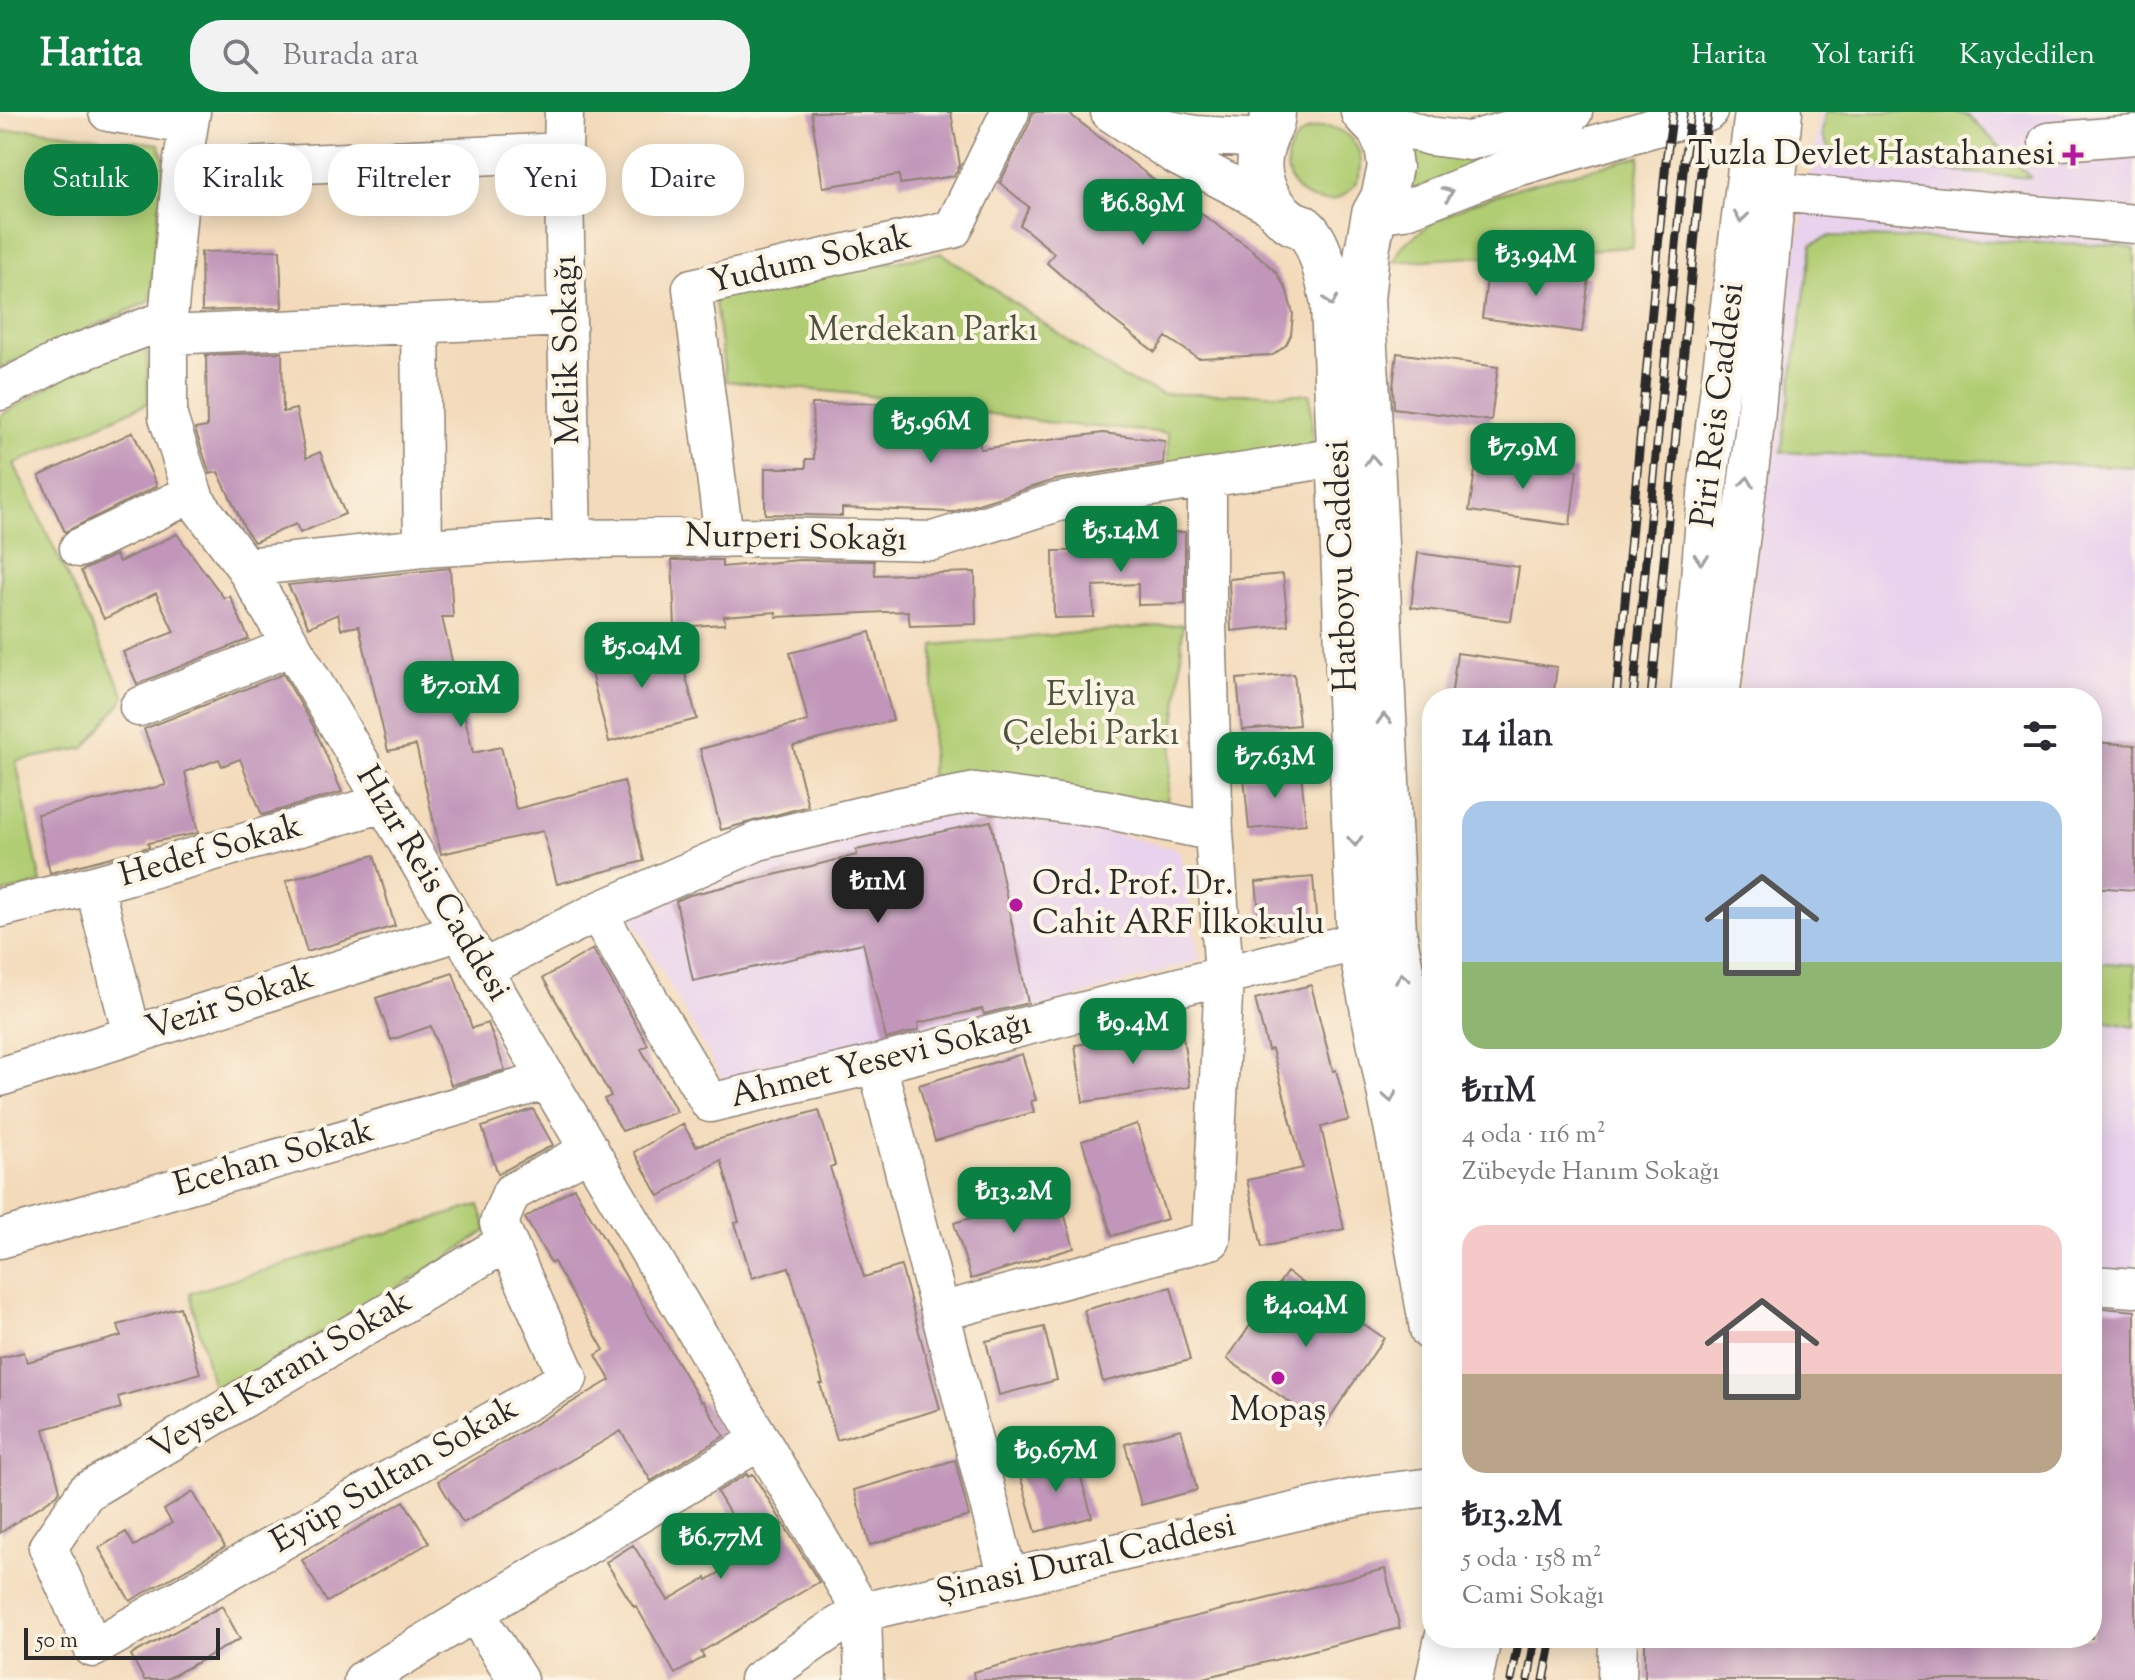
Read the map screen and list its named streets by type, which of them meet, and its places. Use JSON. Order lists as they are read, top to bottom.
{
  "streets": {
    "main road": ["Hatboyu Caddesi"],
    "street": [
      "Yudum Sokak",
      "Melik Sokağı",
      "Piri Reis Caddesi",
      "Nurperi Sokağı",
      "Hedef Sokak",
      "Hızır Reis Caddesi",
      "Vezir Sokak",
      "Ahmet Yesevi Sokağı",
      "Ecehan Sokak",
      "Veysel Karani Sokak",
      "Eyüp Sultan Sokak",
      "Şinasi Dural Caddesi"
    ]
  },
  "crossings": [
    ["Yudum Sokak", "Nurperi Sokağı"],
    ["Melik Sokağı", "Nurperi Sokağı"],
    ["Nurperi Sokağı", "Hatboyu Caddesi"],
    ["Nurperi Sokağı", "Hızır Reis Caddesi"],
    ["Hatboyu Caddesi", "Ahmet Yesevi Sokağı"],
    ["Hedef Sokak", "Hızır Reis Caddesi"],
    ["Hedef Sokak", "Vezir Sokak"],
    ["Hızır Reis Caddesi", "Vezir Sokak"],
    ["Hızır Reis Caddesi", "Ecehan Sokak"],
    ["Hızır Reis Caddesi", "Şinasi Dural Caddesi"],
    ["Veysel Karani Sokak", "Eyüp Sultan Sokak"]
  ],
  "parks": ["Merdekan Parkı", "Evliya Çelebi Parkı"],
  "places": {
    "health": ["Tuzla Devlet Hastahanesi"],
    "other": ["Ord. Prof. Dr. Cahit ARF İlkokulu", "Mopaş"]
  },
  "scale_bar": "50 m",
  "page": {
    "header": "Harita",
    "search": "Burada ara",
    "nav": ["Harita", "Yol tarifi", "Kaydedilen"],
    "chip": [
      "Satılık",
      "Kiralık",
      "Filtreler",
      "Yeni",
      "Daire"
    ],
    "price": [
      "₺6.89M",
      "₺3.94M",
      "₺5.96M",
      "₺7.9M",
      "₺5.14M",
      "₺5.04M",
      "₺7.01M",
      "₺7.63M",
      "₺11M",
      "₺9.4M",
      "₺13.2M",
      "₺4.04M",
      "₺9.67M",
      "₺6.77M"
    ],
    "heading": "14 ilan",
    "list": [
      {
        "name": "₺11M",
        "note": "4 oda · 116 m² · Zübeyde Hanım Sokağı"
      },
      {
        "name": "₺13.2M",
        "note": "5 oda · 158 m² · Cami Sokağı"
      }
    ],
    "scale": "50 m"
  }
}
